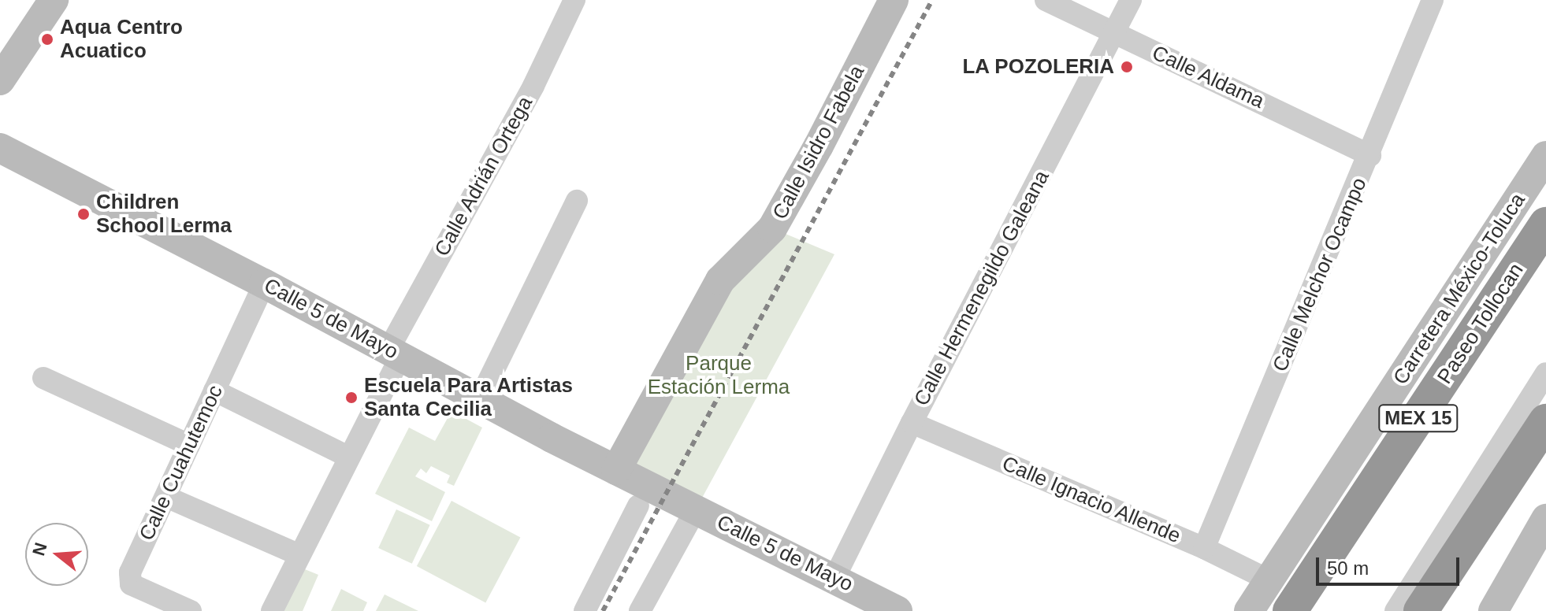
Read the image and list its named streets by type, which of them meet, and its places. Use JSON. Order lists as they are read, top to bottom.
{
  "streets": {
    "highway": ["Paseo Tollocan", "MEX 15"],
    "main road": ["Calle Isidro Fabela", "Carretera México-Toluca", "Calle 5 de Mayo"],
    "street": [
      "Calle Aldama",
      "Calle Adrián Ortega",
      "Calle Melchor Ocampo",
      "Calle Hermenegildo Galeana",
      "Calle Cuahutemoc",
      "Calle Ignacio Allende"
    ]
  },
  "crossings": [
    ["Calle Aldama", "Calle Melchor Ocampo"],
    ["Calle Aldama", "Calle Hermenegildo Galeana"],
    ["Calle Isidro Fabela", "Calle 5 de Mayo"],
    ["Calle Adrián Ortega", "Calle 5 de Mayo"],
    ["Calle Melchor Ocampo", "Calle Ignacio Allende"],
    ["Calle Hermenegildo Galeana", "Calle 5 de Mayo"],
    ["Calle Hermenegildo Galeana", "Calle Ignacio Allende"],
    ["Carretera México-Toluca", "Calle Ignacio Allende"],
    ["Calle 5 de Mayo", "Calle Cuahutemoc"]
  ],
  "parks": ["Parque Estación Lerma"],
  "places": [
    "Aqua Centro Acuatico",
    "LA POZOLERIA",
    "Children School Lerma",
    "Escuela Para Artistas Santa Cecilia"
  ],
  "scale_bar": "50 m",
  "north": "left"
}
